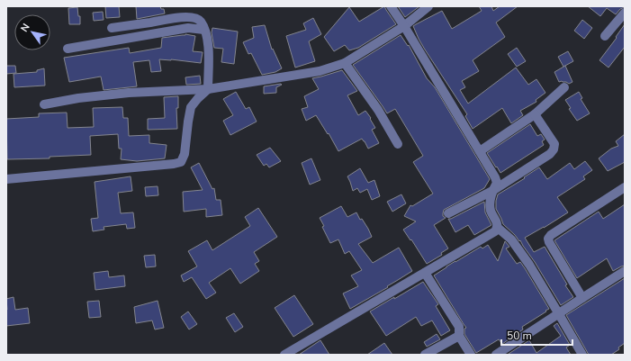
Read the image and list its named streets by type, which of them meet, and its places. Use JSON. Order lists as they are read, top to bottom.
{
  "scale_bar": "50 m",
  "north": "top left"
}
